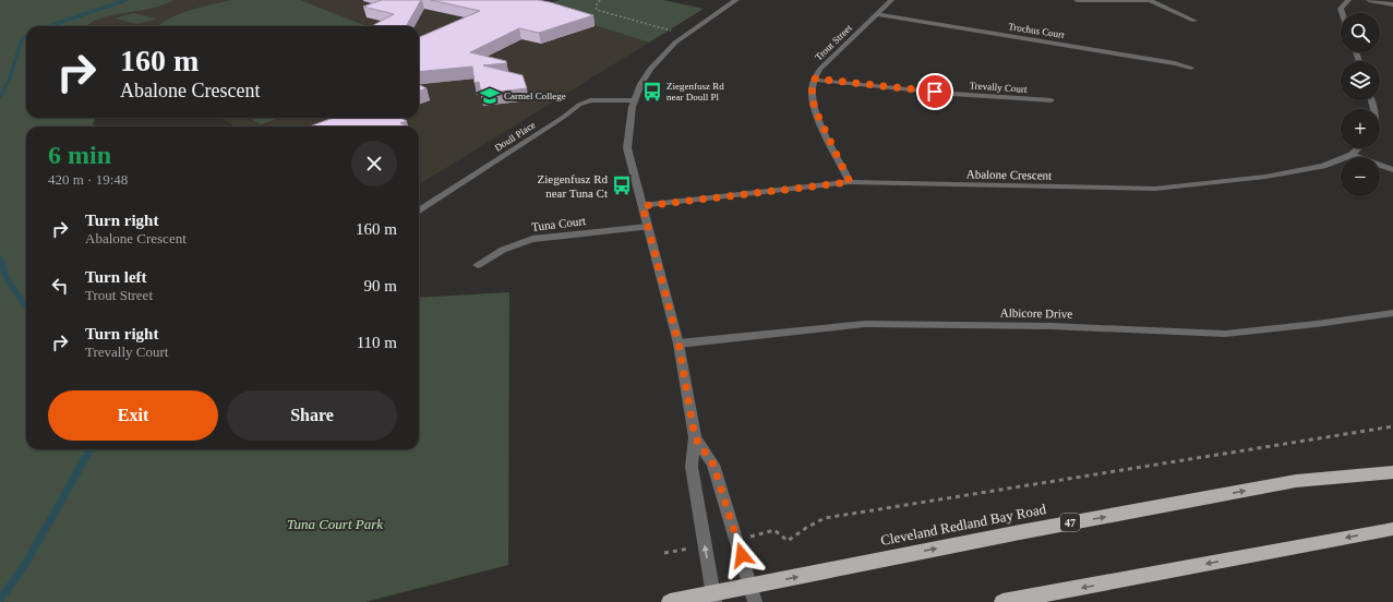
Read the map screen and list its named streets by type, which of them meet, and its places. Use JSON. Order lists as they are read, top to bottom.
{
  "streets": {
    "highway": ["47", "Cleveland Redland Bay Road"],
    "street": [
      "Trochus Court",
      "Trout Street",
      "Trevally Court",
      "Doull Place",
      "Abalone Crescent",
      "Tuna Court",
      "Albicore Drive"
    ]
  },
  "crossings": [
    ["Trochus Court", "Trout Street"],
    ["Trout Street", "Trevally Court"],
    ["Trout Street", "Abalone Crescent"]
  ],
  "parks": ["Tuna Court Park"],
  "places": {
    "bus stop": ["Ziegenfusz Rd near Doull Pl", "Ziegenfusz Rd near Tuna Ct"],
    "school or university": ["Carmel College"]
  },
  "page": {
    "map_buttons": ["+", "−"],
    "turn": ["160 m", "Abalone Crescent"],
    "heading": ["6 min", "420 m · 19:48"],
    "list": [
      {
        "name": "Turn right",
        "note": "Abalone Crescent",
        "value": "160 m"
      },
      {
        "name": "Turn left",
        "note": "Trout Street",
        "value": "90 m"
      },
      {
        "name": "Turn right",
        "note": "Trevally Court",
        "value": "110 m"
      }
    ],
    "buttons": ["Exit", "Share"]
  }
}
